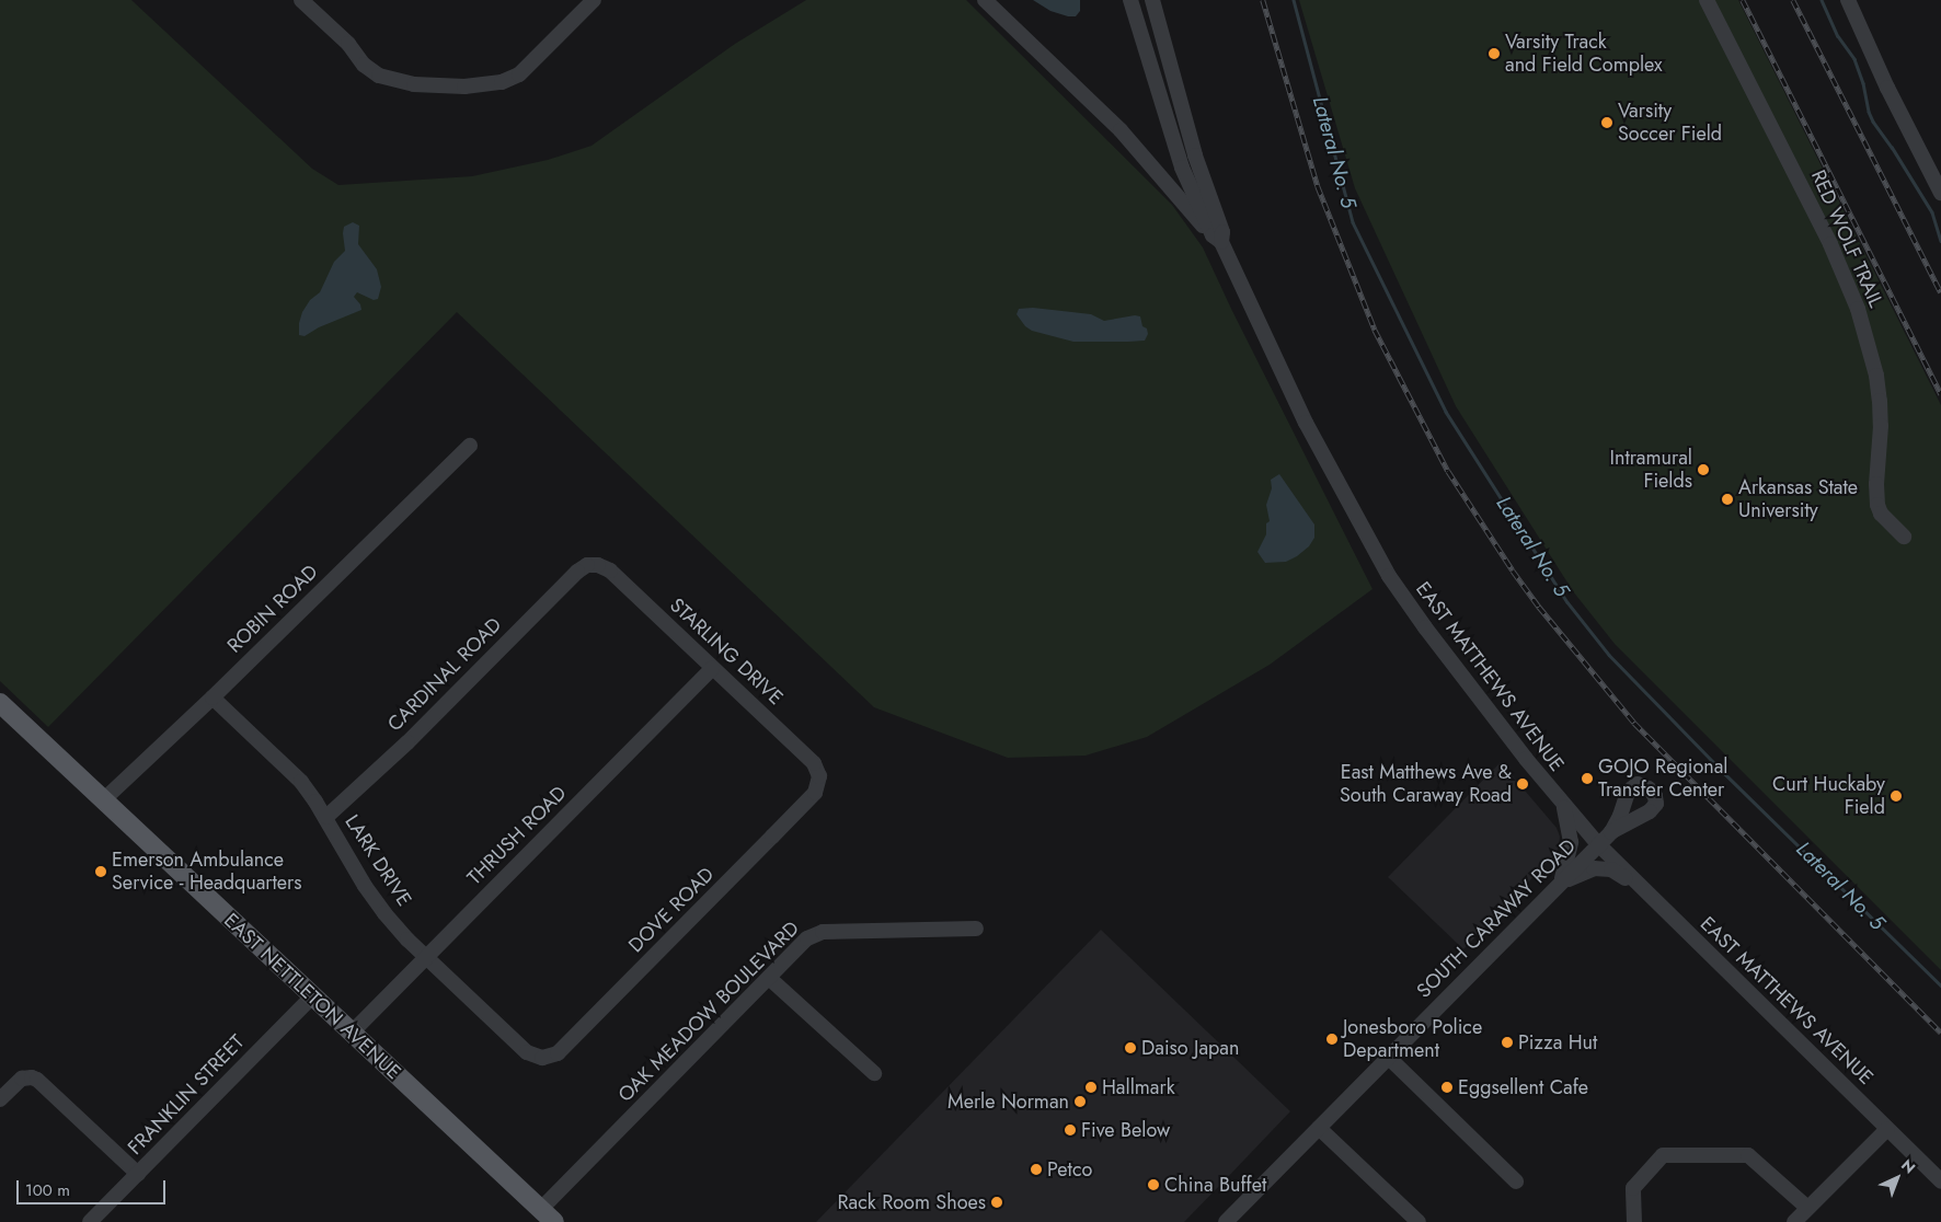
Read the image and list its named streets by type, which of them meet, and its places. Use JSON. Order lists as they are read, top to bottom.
{
  "streets": {
    "main road": ["EAST NETTLETON AVENUE"],
    "street": [
      "RED WOLF TRAIL",
      "ROBIN ROAD",
      "STARLING DRIVE",
      "CARDINAL ROAD",
      "EAST MATTHEWS AVENUE",
      "THRUSH ROAD",
      "LARK DRIVE",
      "DOVE ROAD",
      "SOUTH CARAWAY ROAD",
      "OAK MEADOW BOULEVARD",
      "FRANKLIN STREET"
    ]
  },
  "crossings": [
    ["ROBIN ROAD", "LARK DRIVE"],
    ["ROBIN ROAD", "EAST NETTLETON AVENUE"],
    ["STARLING DRIVE", "CARDINAL ROAD"],
    ["STARLING DRIVE", "THRUSH ROAD"],
    ["STARLING DRIVE", "DOVE ROAD"],
    ["CARDINAL ROAD", "LARK DRIVE"],
    ["EAST MATTHEWS AVENUE", "SOUTH CARAWAY ROAD"],
    ["THRUSH ROAD", "LARK DRIVE"],
    ["THRUSH ROAD", "EAST NETTLETON AVENUE"],
    ["LARK DRIVE", "DOVE ROAD"],
    ["EAST NETTLETON AVENUE", "OAK MEADOW BOULEVARD"],
    ["EAST NETTLETON AVENUE", "FRANKLIN STREET"]
  ],
  "water": ["Lateral No. 5"],
  "places": [
    "Varsity Track and Field Complex",
    "Varsity Soccer Field",
    "Intramural Fields",
    "Arkansas State University",
    "GOJO Regional Transfer Center",
    "East Matthews Ave & South Caraway Road",
    "Curt Huckaby Field",
    "Emerson Ambulance Service - Headquarters",
    "Jonesboro Police Department",
    "Pizza Hut",
    "Daiso Japan",
    "Hallmark",
    "Eggsellent Cafe",
    "Merle Norman",
    "Five Below",
    "Petco",
    "China Buffet",
    "Rack Room Shoes"
  ],
  "scale_bar": "100 m",
  "north": "top right"
}
